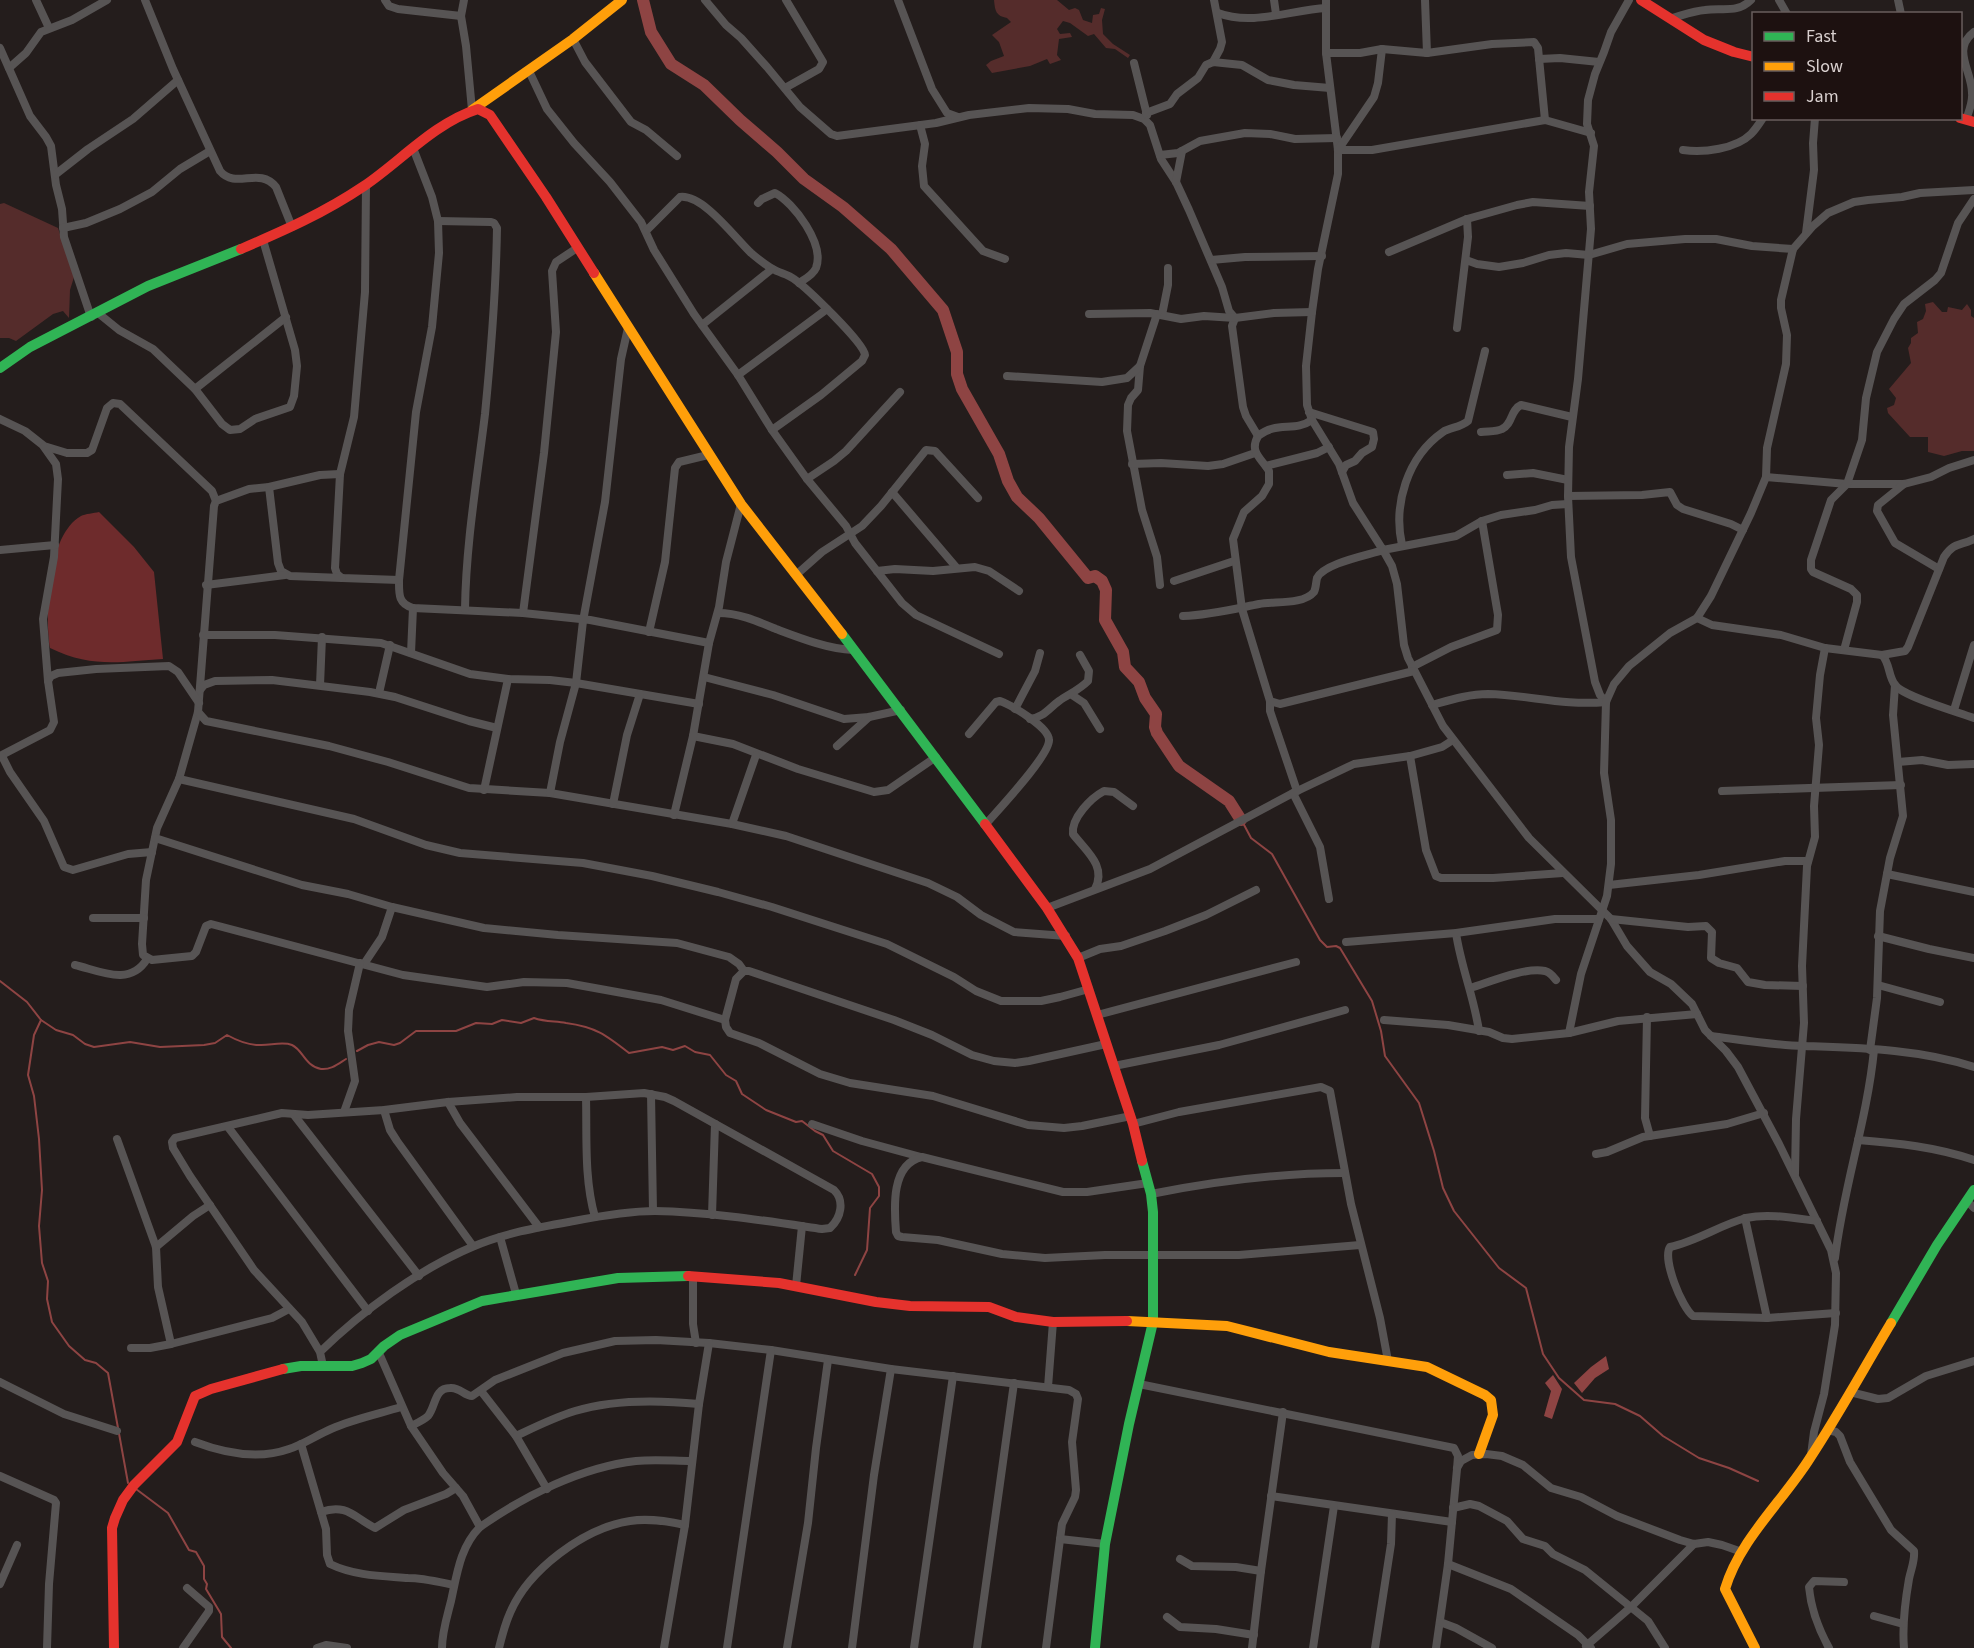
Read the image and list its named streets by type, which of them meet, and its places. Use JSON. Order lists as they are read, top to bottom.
{
  "legend": ["Fast", "Slow", "Jam"]
}
